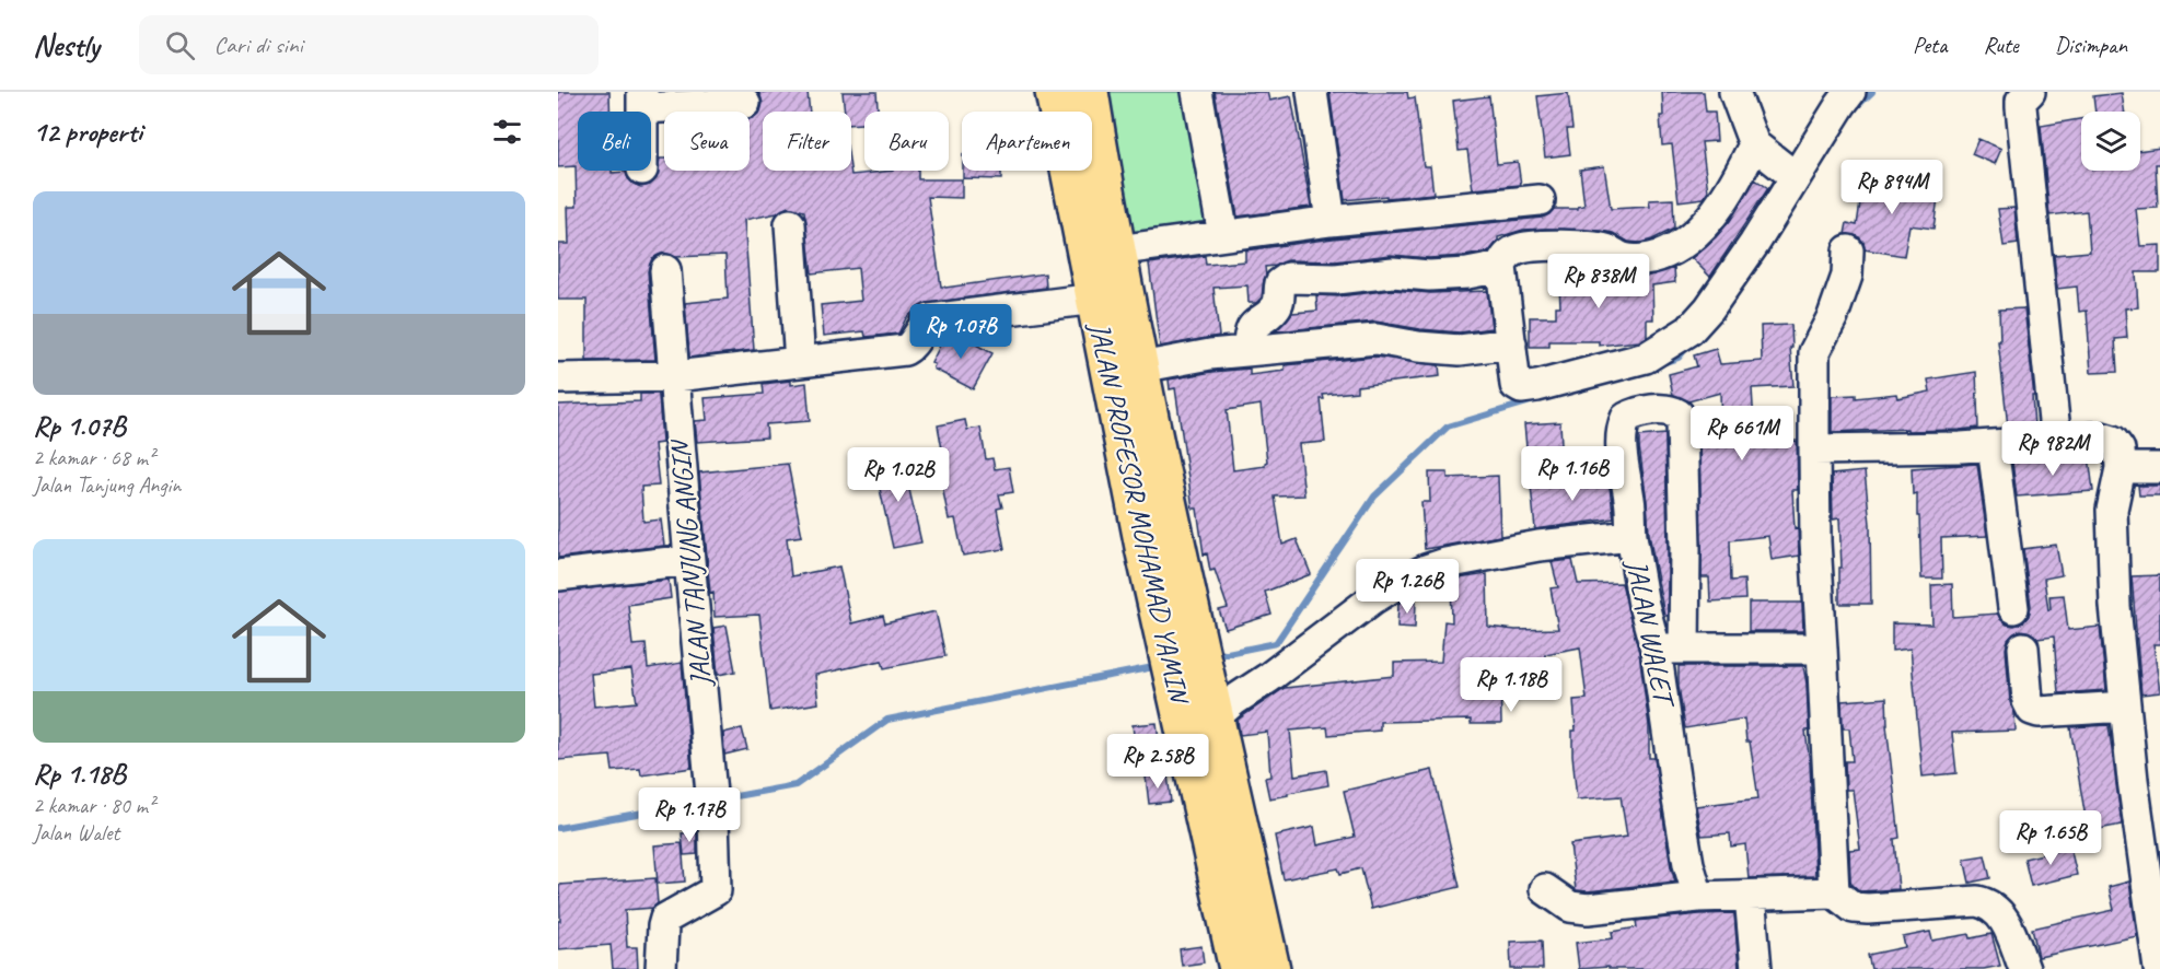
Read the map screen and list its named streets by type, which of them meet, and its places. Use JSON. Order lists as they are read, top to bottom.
{
  "streets": {
    "main road": ["JALAN PROFESOR MOHAMAD YAMIN"],
    "street": ["JALAN TANJUNG ANGIN", "JALAN WALET"]
  },
  "crossings": [
    ["JALAN PROFESOR MOHAMAD YAMIN", "JALAN WALET"]
  ],
  "page": {
    "header": "Nestly",
    "search": "Cari di sini",
    "nav": ["Peta", "Rute", "Disimpan"],
    "heading": "12 properti",
    "chip": [
      "Beli",
      "Sewa",
      "Filter",
      "Baru",
      "Apartemen"
    ],
    "price": [
      "Rp 894M",
      "Rp 838M",
      "Rp 1.07B",
      "Rp 661M",
      "Rp 982M",
      "Rp 1.16B",
      "Rp 1.02B",
      "Rp 1.26B",
      "Rp 1.18B",
      "Rp 2.58B",
      "Rp 1.17B",
      "Rp 1.65B"
    ],
    "list": [
      {
        "name": "Rp 1.07B",
        "note": "2 kamar · 68 m² · Jalan Tanjung Angin"
      },
      {
        "name": "Rp 1.18B",
        "note": "2 kamar · 80 m² · Jalan Walet"
      }
    ]
  }
}
